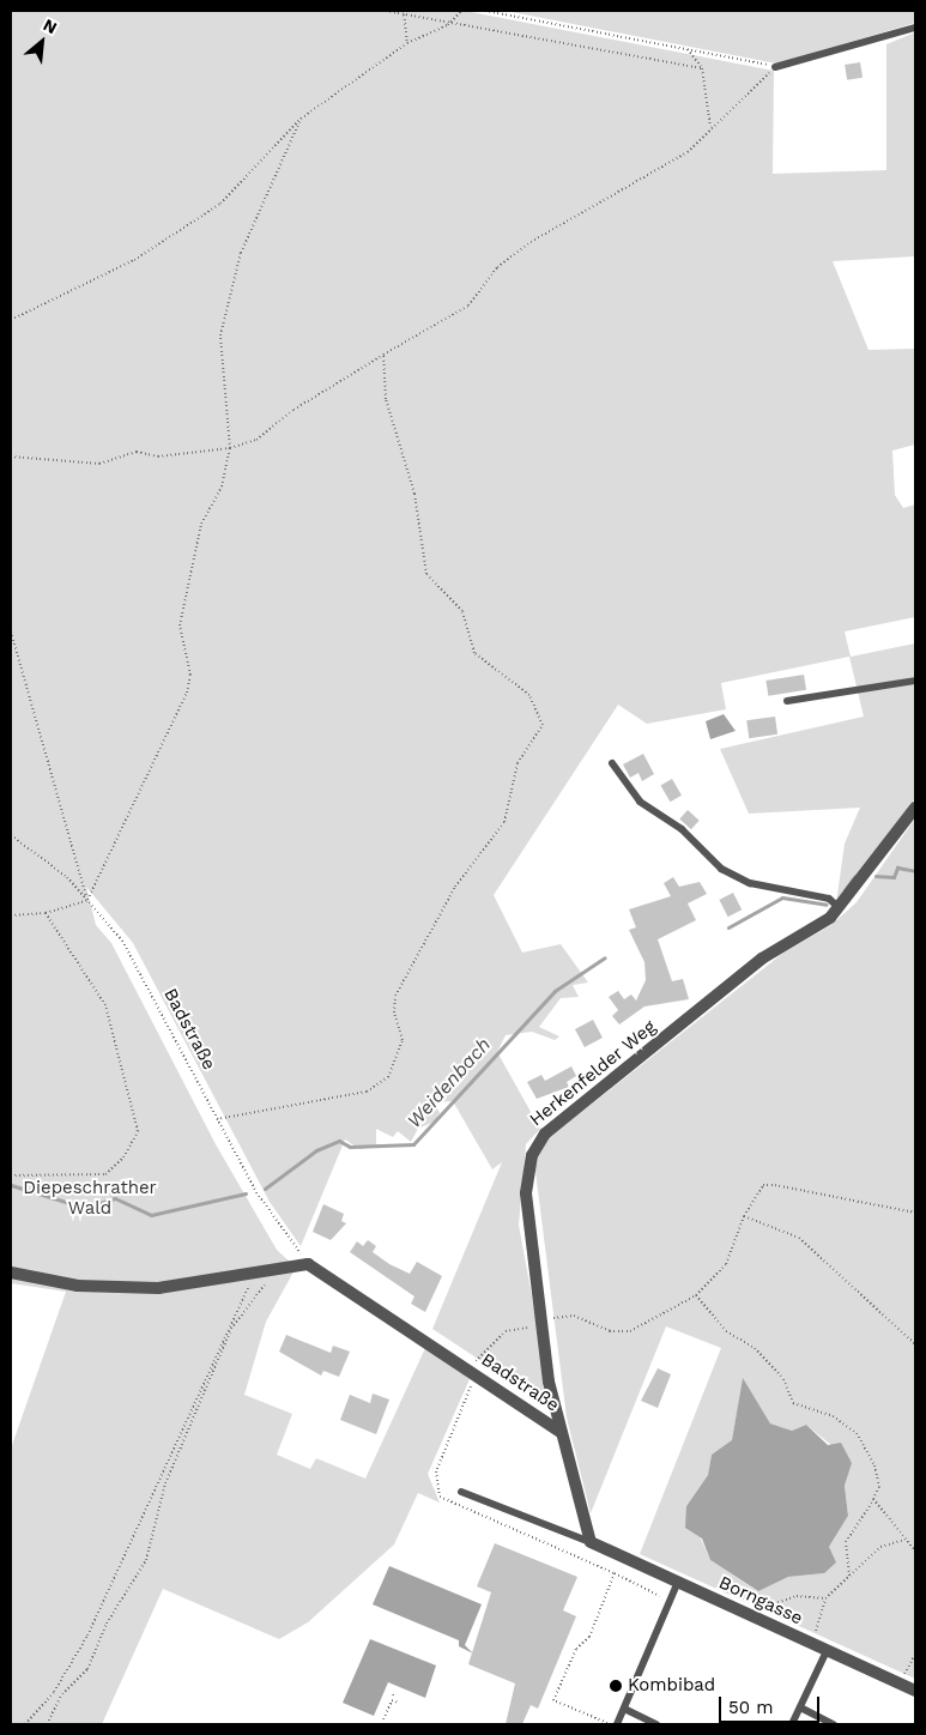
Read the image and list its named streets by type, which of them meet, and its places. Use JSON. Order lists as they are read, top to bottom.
{
  "streets": {
    "street": ["Badstraße", "Herkenfelder Weg", "Borngasse"]
  },
  "crossings": [
    ["Badstraße", "Herkenfelder Weg"],
    ["Herkenfelder Weg", "Borngasse"]
  ],
  "water": ["Weidenbach"],
  "parks": ["Diepeschrather Wald"],
  "places": ["Kombibad"],
  "scale_bar": "50 m",
  "north": "top right"
}
